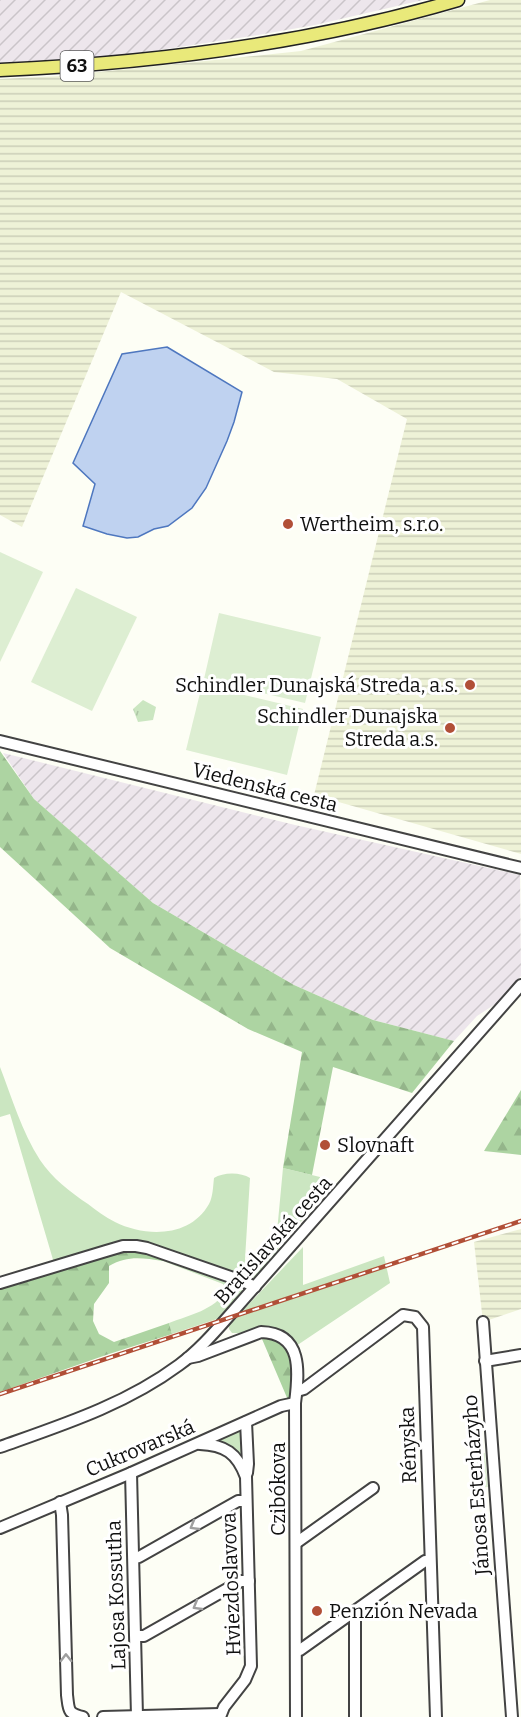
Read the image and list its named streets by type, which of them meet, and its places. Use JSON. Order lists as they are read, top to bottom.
{
  "streets": {
    "main road": ["63"],
    "street": [
      "Viedenská cesta",
      "Bratislavská cesta",
      "Rényska",
      "Cukrovarská",
      "Jánosa Esterházyho",
      "Czibókova",
      "Hviezdoslavova",
      "Lajosa Kossutha"
    ]
  },
  "crossings": [
    ["Rényska", "Czibókova"],
    ["Cukrovarská", "Czibókova"],
    ["Cukrovarská", "Hviezdoslavova"],
    ["Cukrovarská", "Lajosa Kossutha"]
  ],
  "places": [
    "Wertheim, s.r.o.",
    "Schindler Dunajská Streda, a.s.",
    "Schindler Dunajska Streda a.s.",
    "Slovnaft",
    "Penzión Nevada"
  ]
}
